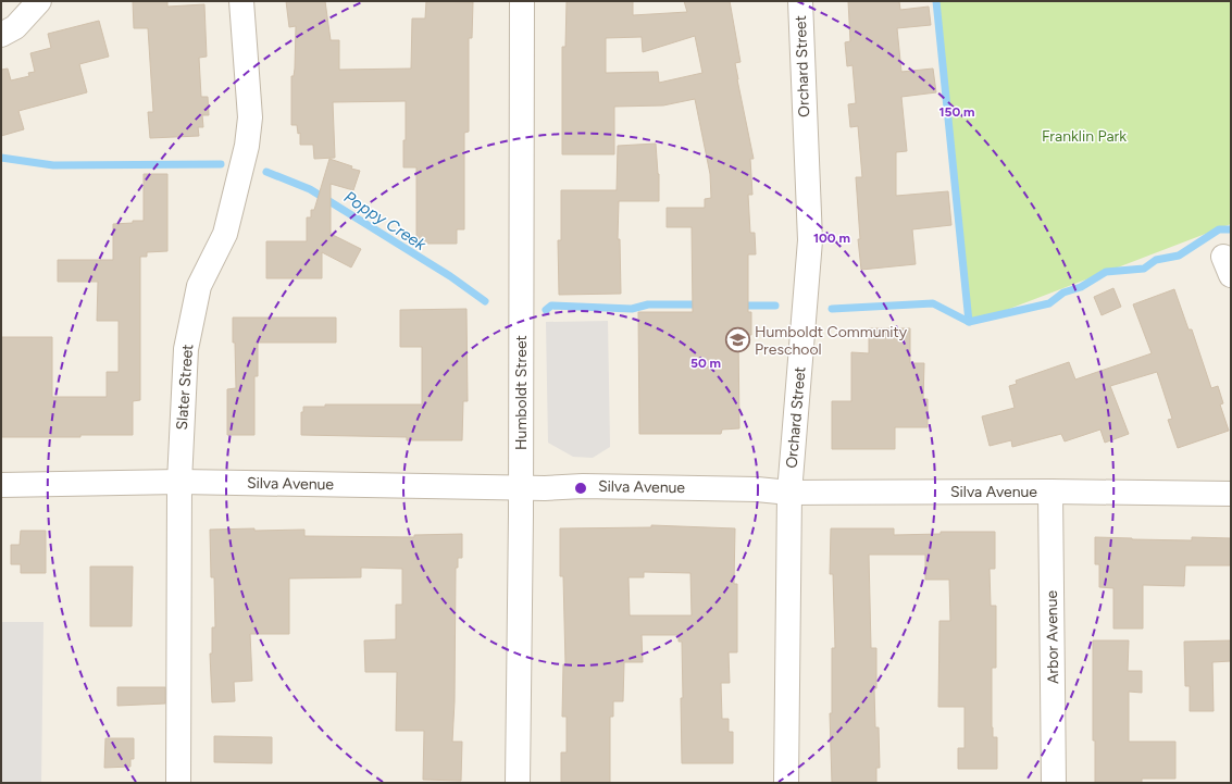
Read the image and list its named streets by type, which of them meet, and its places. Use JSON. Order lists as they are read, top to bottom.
{
  "streets": {
    "street": [
      "Orchard Street",
      "Slater Street",
      "Humboldt Street",
      "Silva Avenue",
      "Arbor Avenue"
    ]
  },
  "crossings": [
    ["Orchard Street", "Silva Avenue"],
    ["Slater Street", "Silva Avenue"],
    ["Humboldt Street", "Silva Avenue"],
    ["Silva Avenue", "Arbor Avenue"]
  ],
  "water": ["Poppy Creek"],
  "parks": ["Franklin Park"],
  "places": {
    "school or university": ["Humboldt Community Preschool"]
  },
  "rings": ["150 m", "100 m", "50 m"]
}
